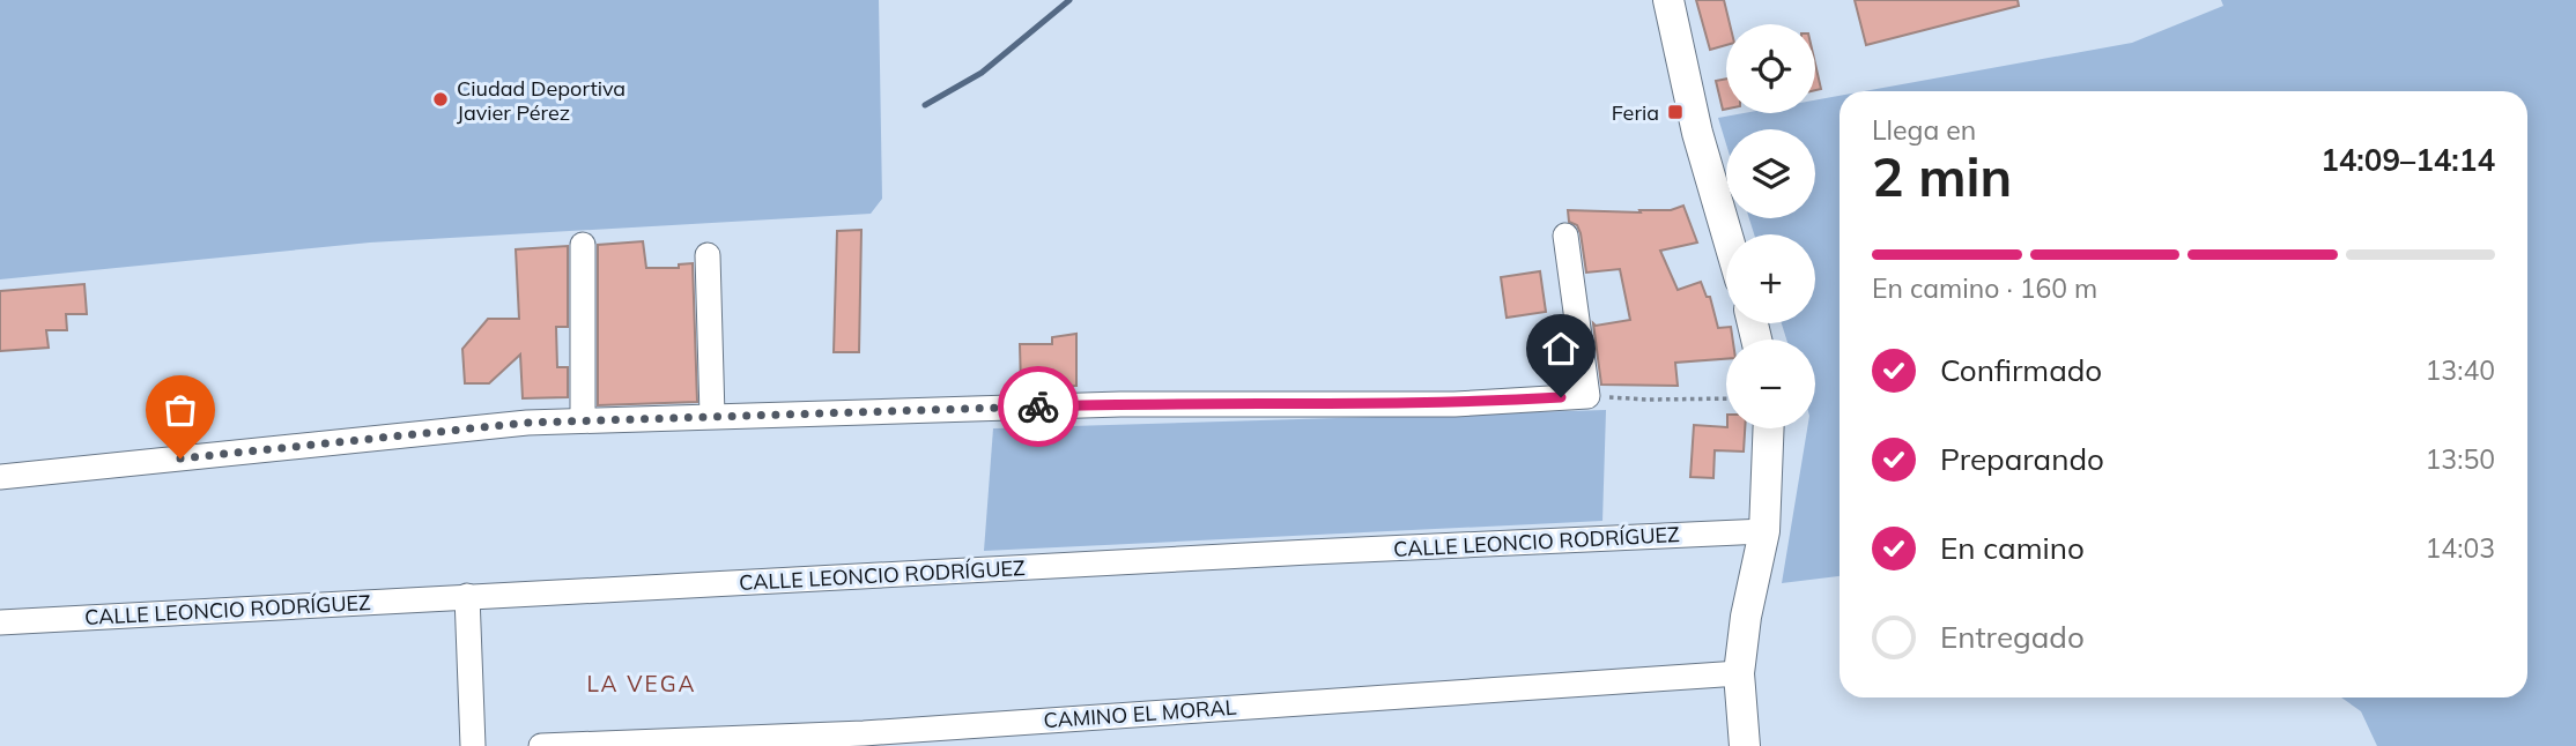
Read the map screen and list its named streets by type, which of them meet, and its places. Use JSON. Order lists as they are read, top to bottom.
{
  "streets": {
    "street": ["CALLE LEONCIO RODRÍGUEZ", "CAMINO EL MORAL"]
  },
  "districts": ["LA VEGA"],
  "places": {
    "other": ["Ciudad Deportiva Javier Pérez"],
    "transit": ["Feria"]
  },
  "page": {
    "map_buttons": ["+", "−"],
    "heading": ["2 min", "Llega en", "14:09–14:14"],
    "bar": "En camino · 160 m",
    "list": [
      ["Confirmado", "13:40"],
      ["Preparando", "13:50"],
      ["En camino", "14:03"],
      "Entregado"
    ]
  }
}
